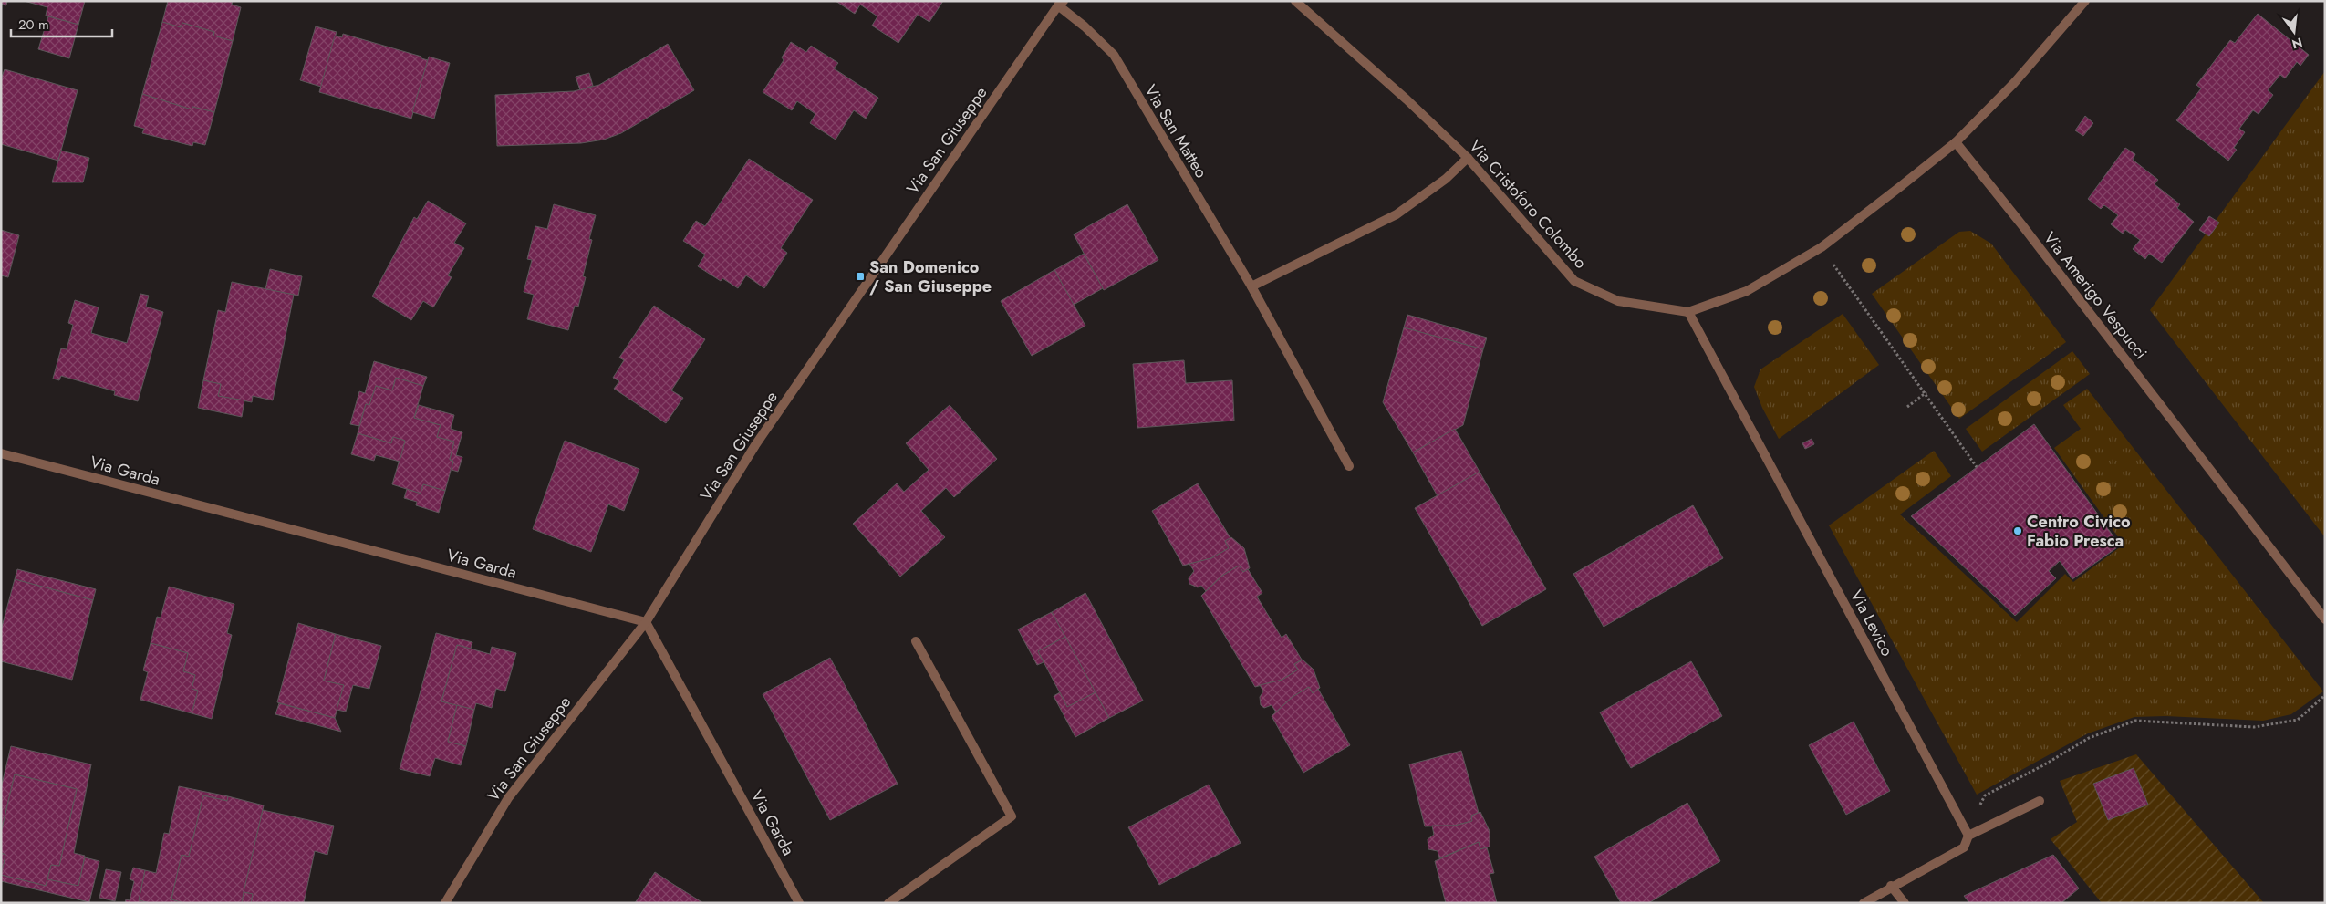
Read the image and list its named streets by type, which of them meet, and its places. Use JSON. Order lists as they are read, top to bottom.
{
  "streets": {
    "street": [
      "Via San Matteo",
      "Via San Giuseppe",
      "Via Cristoforo Colombo",
      "Via Amerigo Vespucci",
      "Via Garda",
      "Via Levico"
    ]
  },
  "crossings": [
    ["Via San Matteo", "Via San Giuseppe"],
    ["Via San Giuseppe", "Via Garda"],
    ["Via Cristoforo Colombo", "Via Amerigo Vespucci"],
    ["Via Cristoforo Colombo", "Via Levico"]
  ],
  "places": {
    "transit": ["San Domenico / San Giuseppe"],
    "other": ["Centro Civico Fabio Presca"]
  },
  "scale_bar": "20 m",
  "north": "bottom"
}
